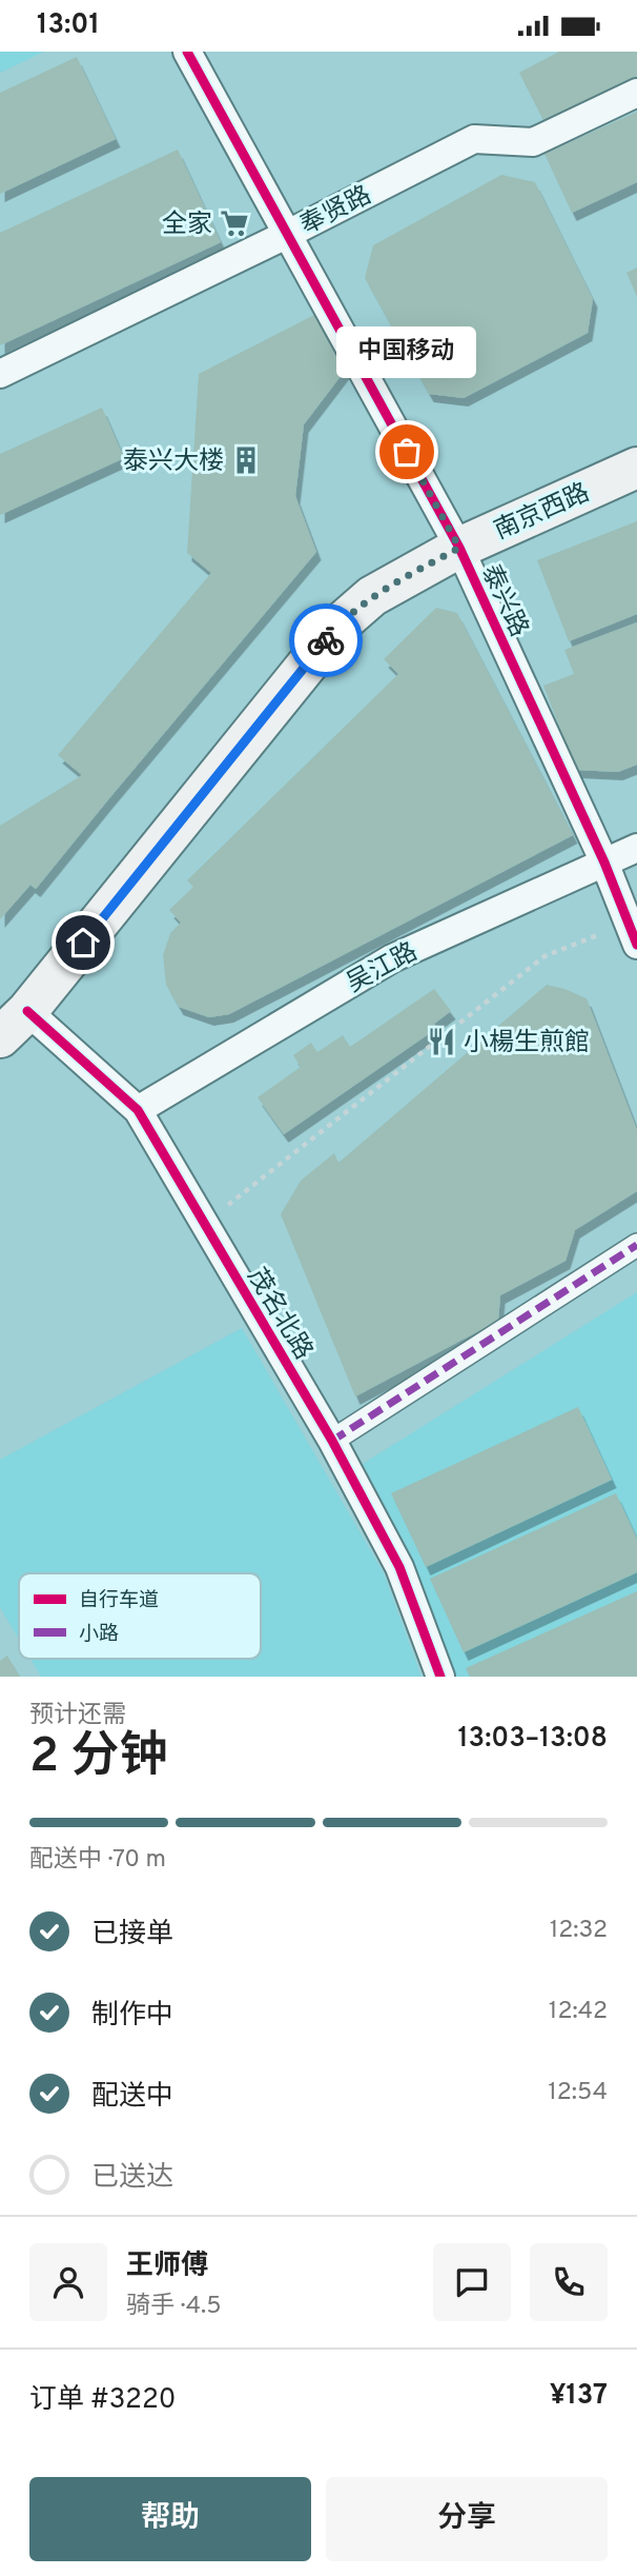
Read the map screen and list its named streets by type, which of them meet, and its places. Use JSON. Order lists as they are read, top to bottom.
{
  "streets": {
    "main road": ["南京西路"],
    "street": [
      "奉贤路",
      "泰兴路",
      "吴江路",
      "茂名北路"
    ]
  },
  "crossings": [
    ["奉贤路", "泰兴路"],
    ["南京西路", "泰兴路"],
    ["南京西路", "茂名北路"],
    ["泰兴路", "吴江路"],
    ["吴江路", "茂名北路"]
  ],
  "places": {
    "supermarket": ["全家"],
    "other": ["中国移动"],
    "building": ["泰兴大楼"],
    "restaurant": ["小楊生煎館"]
  },
  "legend": ["自行车道", "小路"],
  "page": {
    "status": "13:01",
    "bubble": "中国移动",
    "heading": ["2 分钟", "预计还需", "13:03–13:08"],
    "panel": [
      "王师傅",
      "骑手 · 4.5",
      "订单 #3220",
      "¥137"
    ],
    "bar": "配送中 · 70 m",
    "list": [
      ["已接单", "12:32"],
      ["制作中", "12:42"],
      ["配送中", "12:54"],
      "已送达"
    ],
    "buttons": ["帮助", "分享"]
  }
}
